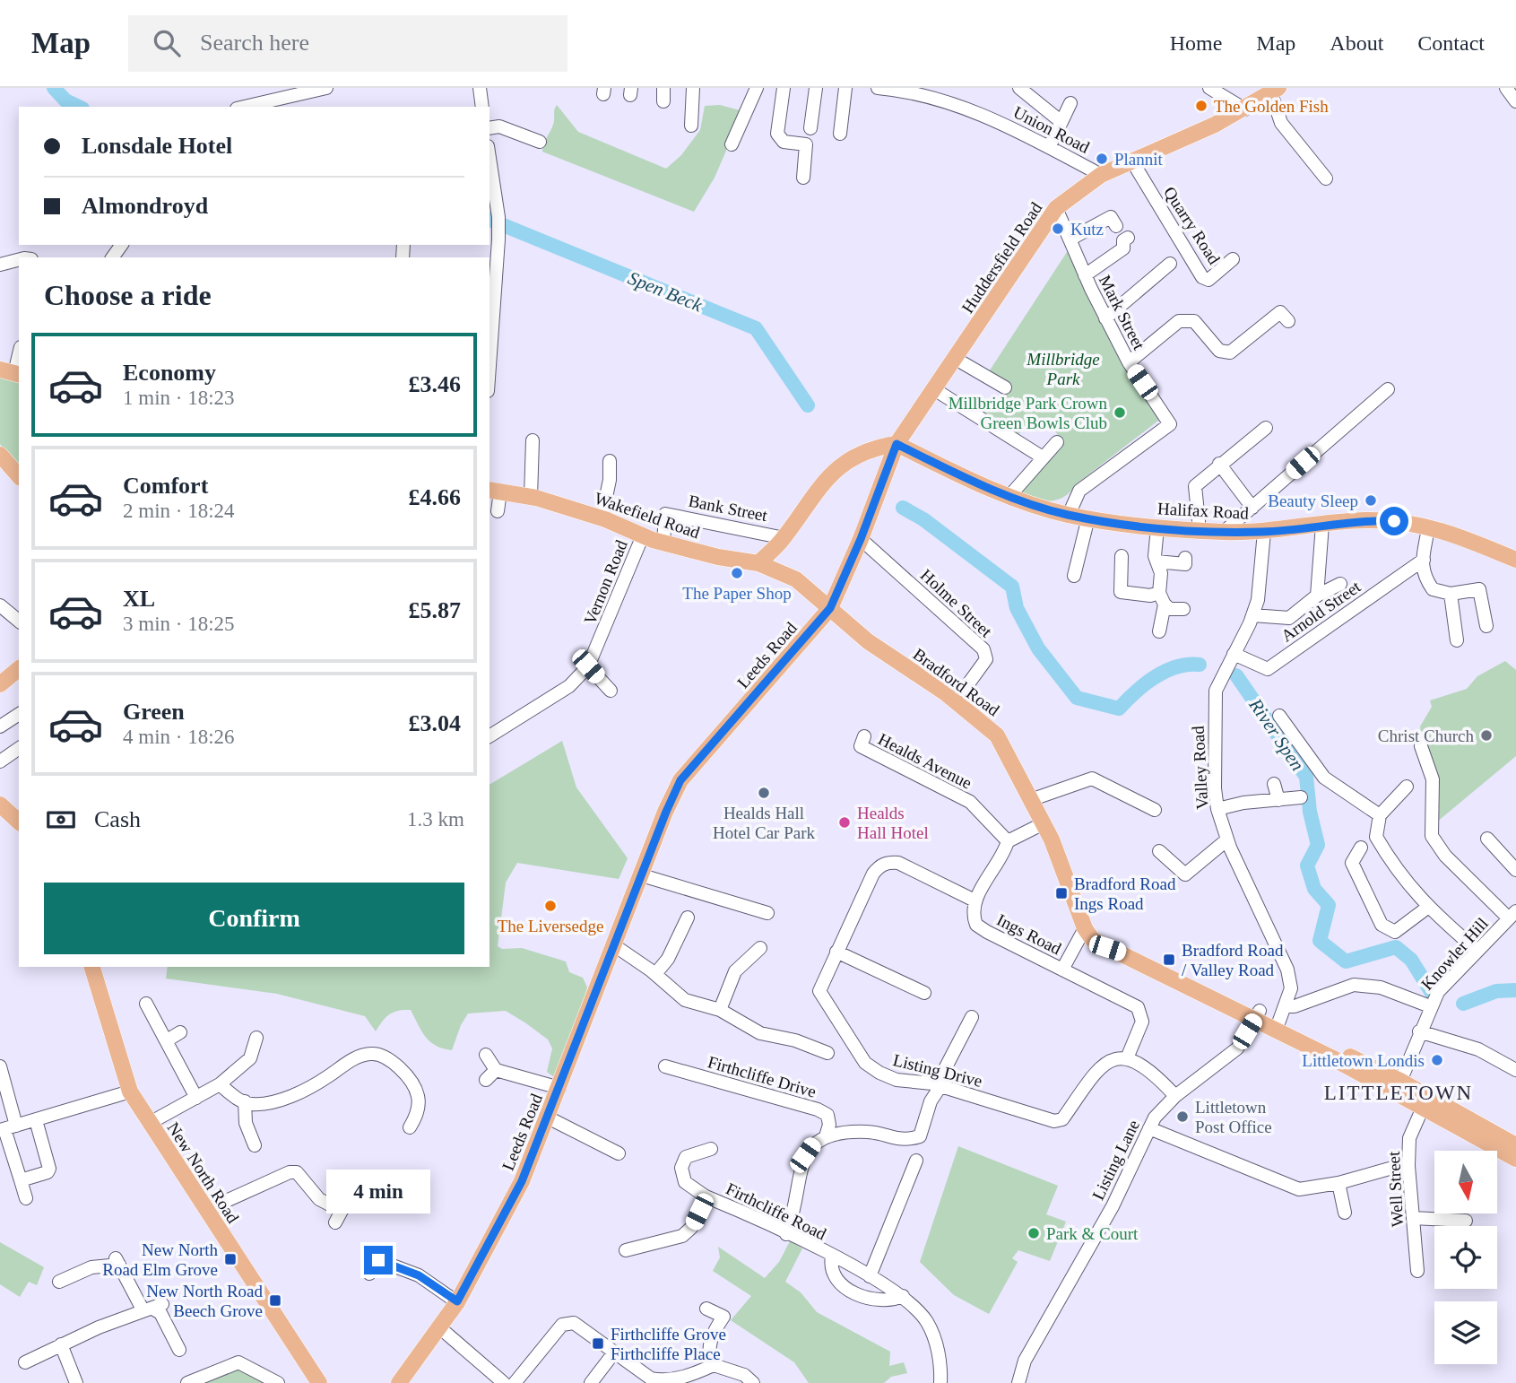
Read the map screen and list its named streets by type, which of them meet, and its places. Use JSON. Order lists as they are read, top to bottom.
{
  "streets": {
    "main road": [
      "Huddersfield Road",
      "Halifax Road",
      "Wakefield Road",
      "Leeds Road",
      "Bradford Road",
      "New North Road"
    ],
    "street": [
      "Union Road",
      "Quarry Road",
      "Mark Street",
      "Bank Street",
      "Vernon Road",
      "Holme Street",
      "Arnold Street",
      "Healds Avenue",
      "Valley Road",
      "Ings Road",
      "Knowler Hill",
      "Listing Drive",
      "Firthcliffe Drive",
      "Listing Lane",
      "Well Street",
      "Firthcliffe Road"
    ]
  },
  "crossings": [
    ["Union Road", "Huddersfield Road"],
    ["Quarry Road", "Huddersfield Road"],
    ["Huddersfield Road", "Mark Street"],
    ["Huddersfield Road", "Halifax Road"],
    ["Huddersfield Road", "Leeds Road"],
    ["Mark Street", "Halifax Road"],
    ["Bank Street", "Wakefield Road"],
    ["Halifax Road", "Leeds Road"],
    ["Halifax Road", "Valley Road"],
    ["Wakefield Road", "Vernon Road"],
    ["Wakefield Road", "Bradford Road"],
    ["Holme Street", "Leeds Road"],
    ["Holme Street", "Bradford Road"],
    ["Arnold Street", "Valley Road"],
    ["Leeds Road", "Bradford Road"],
    ["Bradford Road", "Valley Road"],
    ["Bradford Road", "Knowler Hill"],
    ["Bradford Road", "Listing Lane"],
    ["Bradford Road", "Well Street"],
    ["Ings Road", "Listing Drive"]
  ],
  "districts": ["LITTLETOWN"],
  "water": ["Spen Beck", "River Spen"],
  "parks": ["Millbridge Park"],
  "places": {
    "other": [
      "The Golden Fish",
      "Plannit",
      "Kutz",
      "Millbridge Park Crown Green Bowls Club",
      "Beauty Sleep",
      "The Paper Shop",
      "Christ Church",
      "Healds Hall Hotel Car Park",
      "Healds Hall Hotel",
      "The Liversedge",
      "Littletown Londis",
      "Littletown Post Office",
      "Park & Court"
    ],
    "transit": [
      "Bradford Road Ings Road",
      "Bradford Road / Valley Road",
      "New North Road Elm Grove",
      "New North Road Beech Grove",
      "Firthcliffe Grove Firthcliffe Place"
    ]
  },
  "north": "bottom",
  "page": {
    "header": "Map",
    "search": "Search here",
    "nav": [
      "Home",
      "Map",
      "About",
      "Contact"
    ],
    "banner": ["Lonsdale Hotel", "Almondroyd"],
    "heading": "Choose a ride",
    "list": [
      {
        "name": "Economy",
        "note": "1 min · 18:23",
        "value": "£3.46"
      },
      {
        "name": "Comfort",
        "note": "2 min · 18:24",
        "value": "£4.66"
      },
      {
        "name": "XL",
        "note": "3 min · 18:25",
        "value": "£5.87"
      },
      {
        "name": "Green",
        "note": "4 min · 18:26",
        "value": "£3.04"
      }
    ],
    "pay": ["Cash", "1.3 km"],
    "buttons": "Confirm",
    "bubble": "4 min"
  }
}
